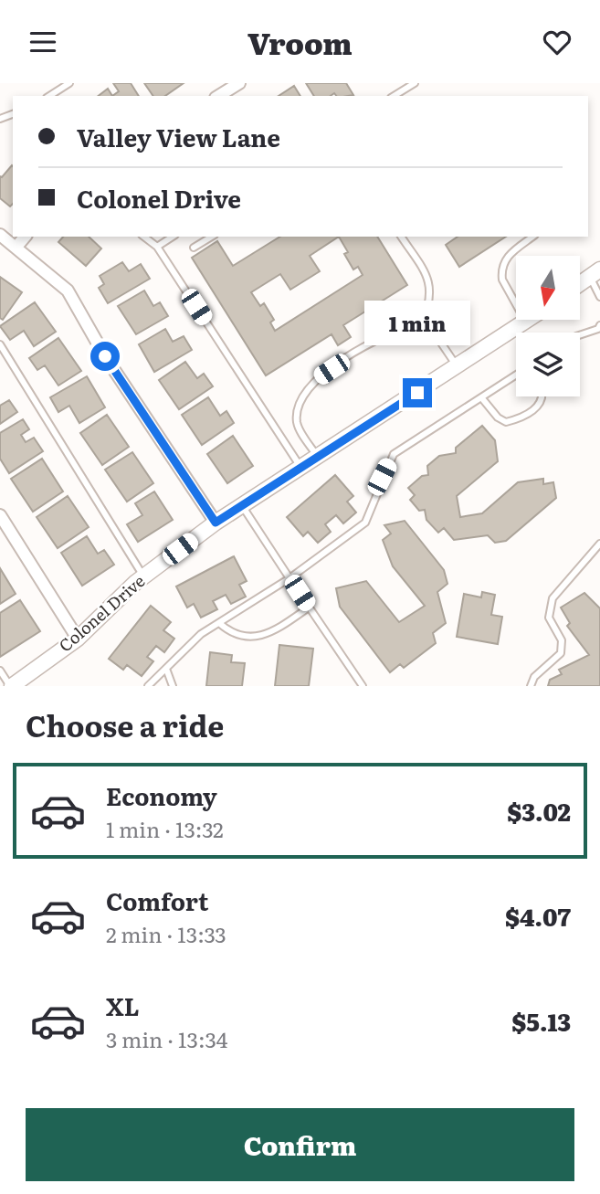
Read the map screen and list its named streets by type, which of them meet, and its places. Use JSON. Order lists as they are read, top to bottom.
{
  "streets": {
    "street": ["Colonel Drive"]
  },
  "north": "bottom",
  "page": {
    "header": "Vroom",
    "banner": ["Valley View Lane", "Colonel Drive"],
    "bubble": "1 min",
    "heading": "Choose a ride",
    "list": [
      {
        "name": "Economy",
        "note": "1 min · 13:32",
        "value": "$3.02"
      },
      {
        "name": "Comfort",
        "note": "2 min · 13:33",
        "value": "$4.07"
      },
      {
        "name": "XL",
        "note": "3 min · 13:34",
        "value": "$5.13"
      }
    ],
    "buttons": "Confirm"
  }
}
